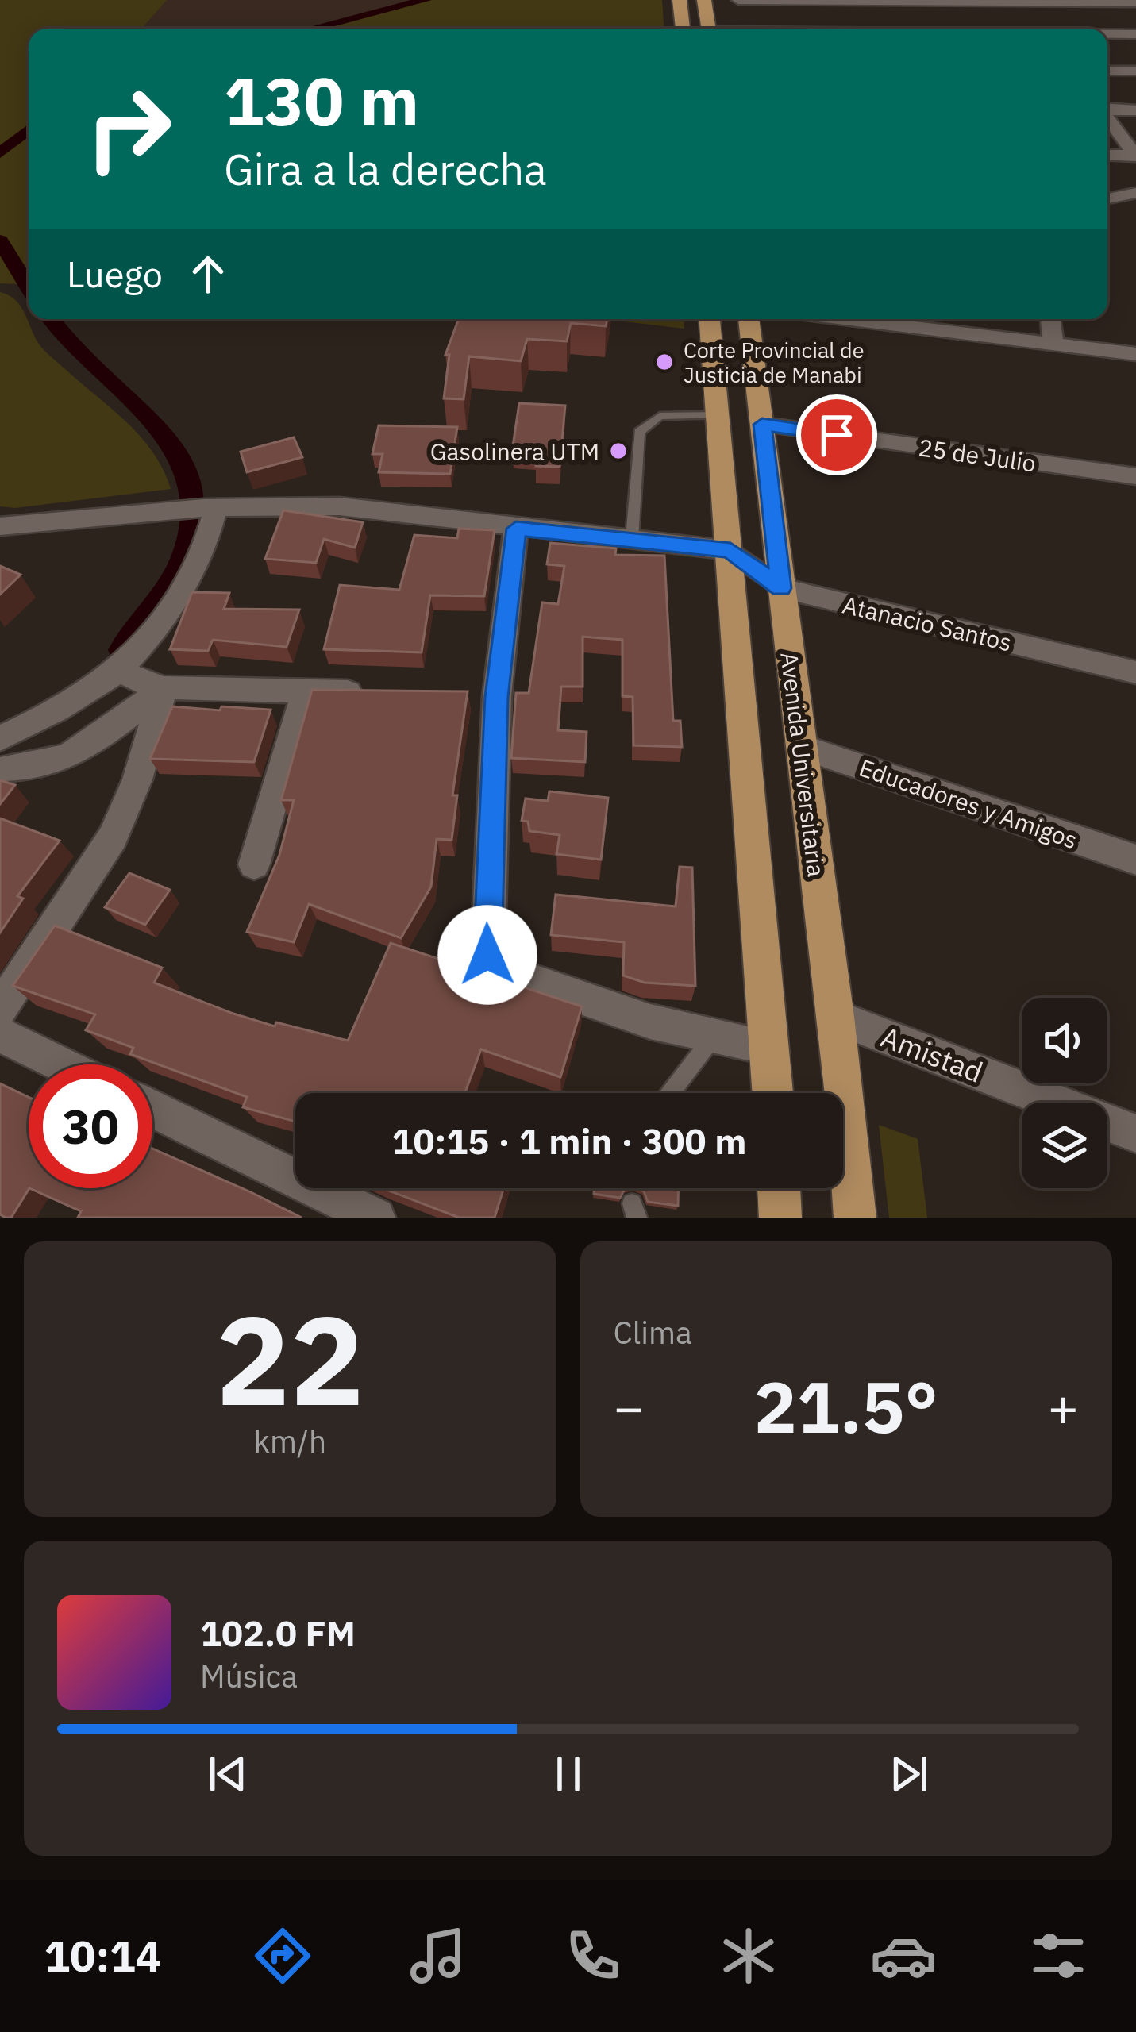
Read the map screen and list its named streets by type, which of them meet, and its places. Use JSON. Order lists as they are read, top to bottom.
{
  "streets": {
    "main road": ["Avenida Universitaria"],
    "street": [
      "25 de Julio",
      "Atanacio Santos",
      "Educadores y Amigos",
      "Amistad"
    ]
  },
  "crossings": [
    ["25 de Julio", "Avenida Universitaria"],
    ["Atanacio Santos", "Avenida Universitaria"],
    ["Avenida Universitaria", "Educadores y Amigos"],
    ["Avenida Universitaria", "Amistad"]
  ],
  "places": ["Corte Provincial de Justicia de Manabi", "Gasolinera UTM"],
  "page": {
    "turn": ["130 m", "Gira a la derecha"],
    "then": "Luego",
    "limit": "30",
    "trip": "10:15 · 1 min · 300 m",
    "tile": [
      ["22", "km/h"],
      "Clima"
    ],
    "heat": ["−", "21.5°", "+"],
    "song": ["102.0 FM", "Música"],
    "tabs": "10:14"
  }
}
